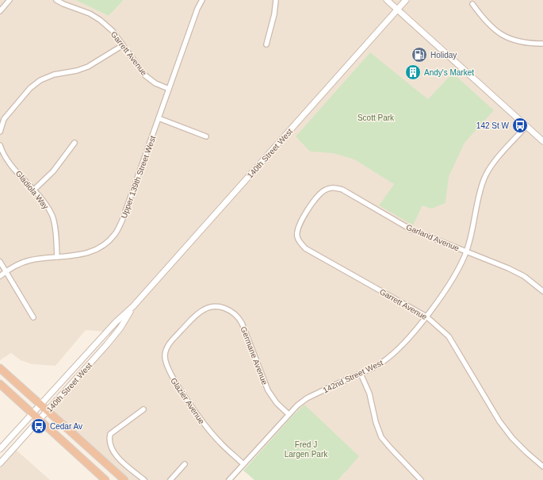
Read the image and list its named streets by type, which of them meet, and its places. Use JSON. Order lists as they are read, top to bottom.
{
  "streets": {
    "street": [
      "Garrett Avenue",
      "140th Street West",
      "Upper 139th Street West",
      "Gladiola Way",
      "Garland Avenue",
      "Germane Avenue",
      "142nd Street West",
      "Glazier Avenue"
    ]
  },
  "crossings": [
    ["Garrett Avenue", "Upper 139th Street West"],
    ["Garrett Avenue", "Garland Avenue"],
    ["Garrett Avenue", "142nd Street West"],
    ["Upper 139th Street West", "Gladiola Way"],
    ["Garland Avenue", "142nd Street West"],
    ["Germane Avenue", "142nd Street West"],
    ["Germane Avenue", "Glazier Avenue"],
    ["142nd Street West", "Glazier Avenue"]
  ],
  "parks": ["Scott Park", "Fred J Largen Park"],
  "places": {
    "fuel station": ["Holiday"],
    "building": ["Andy's Market"],
    "bus stop": ["142 St W", "Cedar Av"]
  }
}
